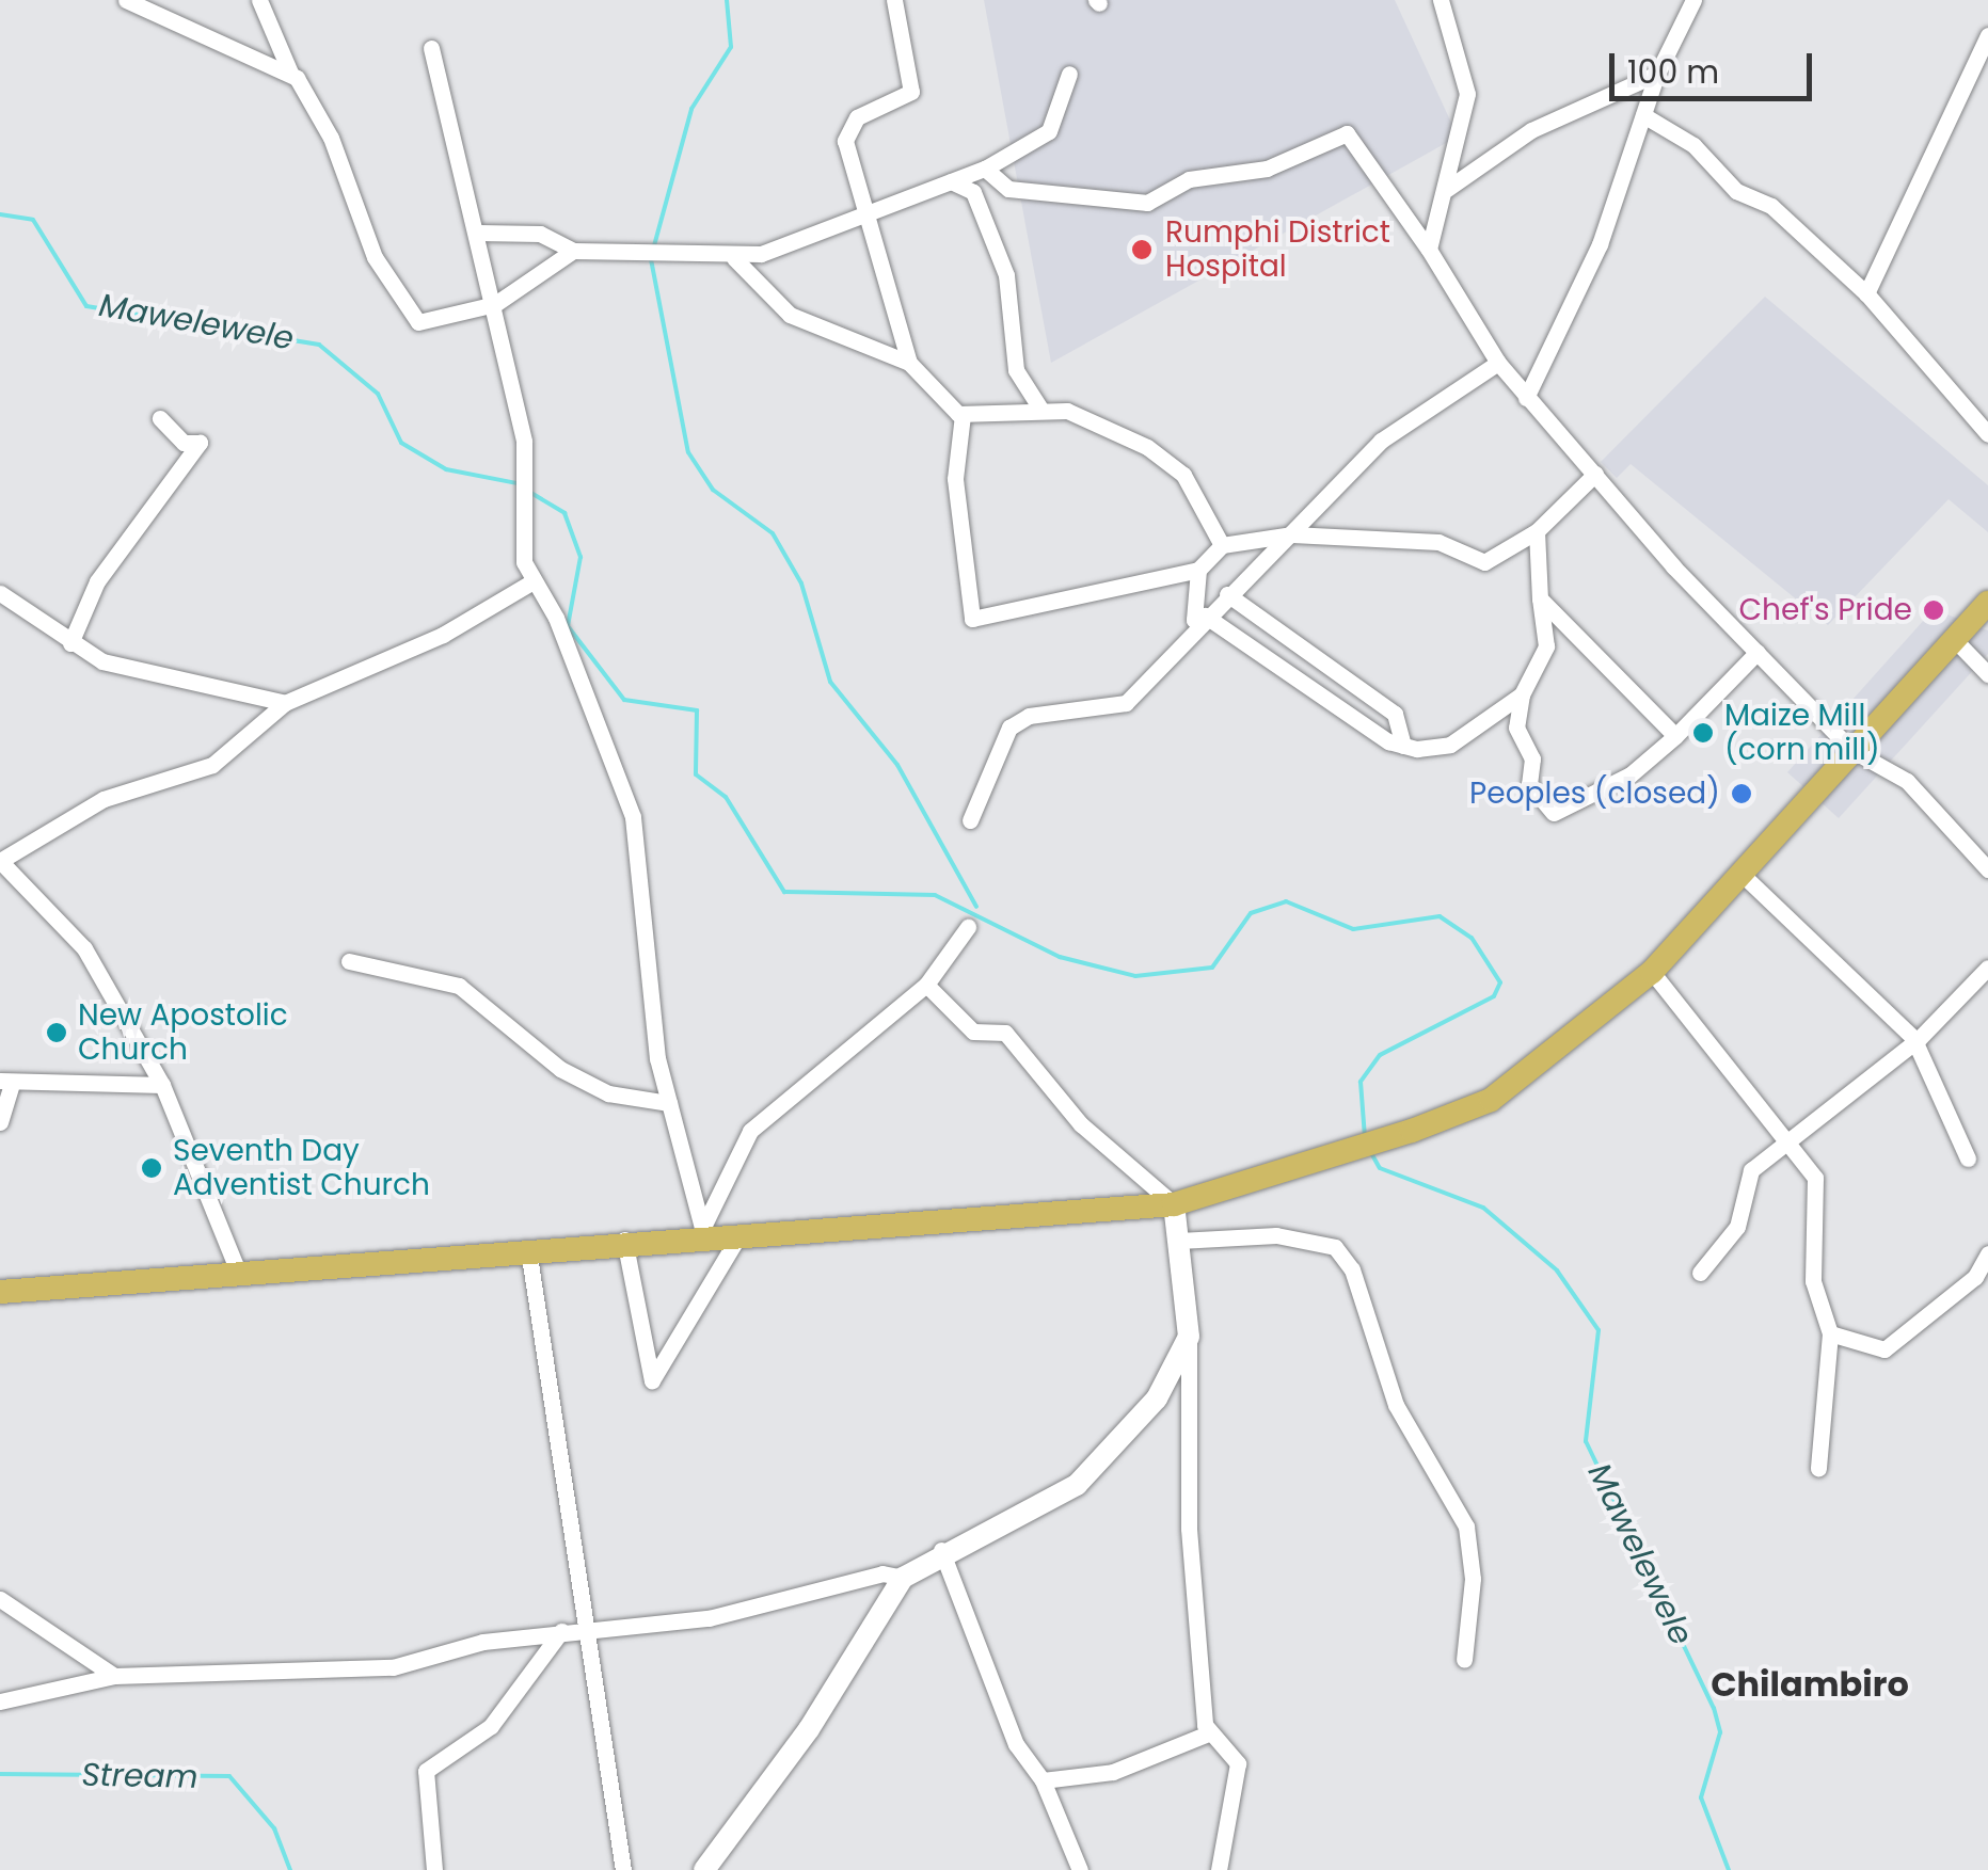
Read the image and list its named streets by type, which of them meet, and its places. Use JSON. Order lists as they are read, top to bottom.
{
  "districts": ["Chilambiro"],
  "water": ["Mawelewele", "Stream"],
  "places": [
    "Rumphi District Hospital",
    "Chef's Pride",
    "Maize Mill (corn mill)",
    "Peoples (closed)",
    "New Apostolic Church",
    "Seventh Day Adventist Church"
  ],
  "scale_bar": "100 m"
}
